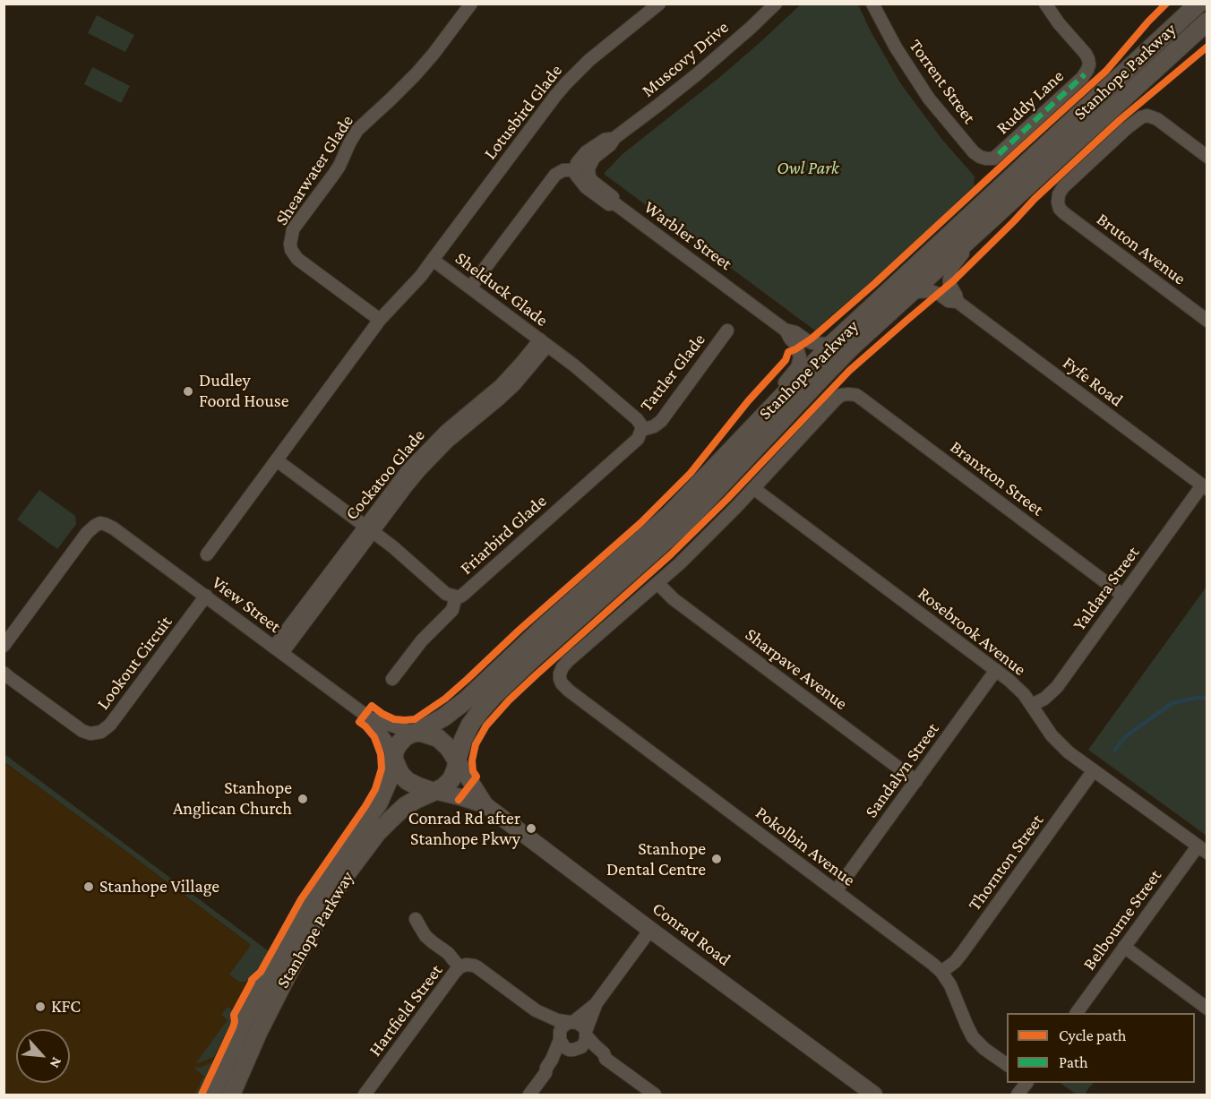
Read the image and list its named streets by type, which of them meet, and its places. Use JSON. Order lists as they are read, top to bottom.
{
  "streets": {
    "main road": ["Stanhope Parkway"],
    "street": [
      "Muscovy Drive",
      "Torrent Street",
      "Ruddy Lane",
      "Lotusbird Glade",
      "Shearwater Glade",
      "Warbler Street",
      "Bruton Avenue",
      "Shelduck Glade",
      "Tattler Glade",
      "Fyfe Road",
      "Cockatoo Glade",
      "Branxton Street",
      "Friarbird Glade",
      "Yaldara Street",
      "View Street",
      "Rosebrook Avenue",
      "Lookout Circuit",
      "Sharpave Avenue",
      "Sandalyn Street",
      "Pokolbin Avenue",
      "Thornton Street",
      "Belbourne Street",
      "Conrad Road",
      "Hartfield Street"
    ]
  },
  "crossings": [
    ["Muscovy Drive", "Warbler Street"],
    ["Stanhope Parkway", "Warbler Street"],
    ["Stanhope Parkway", "Fyfe Road"],
    ["Stanhope Parkway", "View Street"],
    ["Stanhope Parkway", "Conrad Road"],
    ["Torrent Street", "Ruddy Lane"],
    ["Lotusbird Glade", "Shelduck Glade"],
    ["Shearwater Glade", "Shelduck Glade"],
    ["Shelduck Glade", "Tattler Glade"],
    ["Shelduck Glade", "Cockatoo Glade"],
    ["Shelduck Glade", "Friarbird Glade"],
    ["Tattler Glade", "Friarbird Glade"],
    ["Fyfe Road", "Yaldara Street"],
    ["Cockatoo Glade", "Friarbird Glade"],
    ["Cockatoo Glade", "View Street"],
    ["Branxton Street", "Yaldara Street"],
    ["Branxton Street", "Rosebrook Avenue"],
    ["Yaldara Street", "Rosebrook Avenue"],
    ["View Street", "Lookout Circuit"],
    ["View Street", "Conrad Road"],
    ["Rosebrook Avenue", "Sandalyn Street"],
    ["Rosebrook Avenue", "Thornton Street"],
    ["Rosebrook Avenue", "Belbourne Street"],
    ["Sharpave Avenue", "Sandalyn Street"],
    ["Sharpave Avenue", "Pokolbin Avenue"],
    ["Sandalyn Street", "Pokolbin Avenue"],
    ["Pokolbin Avenue", "Thornton Street"]
  ],
  "parks": ["Owl Park"],
  "places": [
    "Dudley Foord House",
    "Stanhope Anglican Church",
    "Conrad Rd after Stanhope Pkwy",
    "Stanhope Dental Centre",
    "Stanhope Village",
    "KFC"
  ],
  "legend": ["Cycle path", "Path"],
  "north": "bottom right"
}
